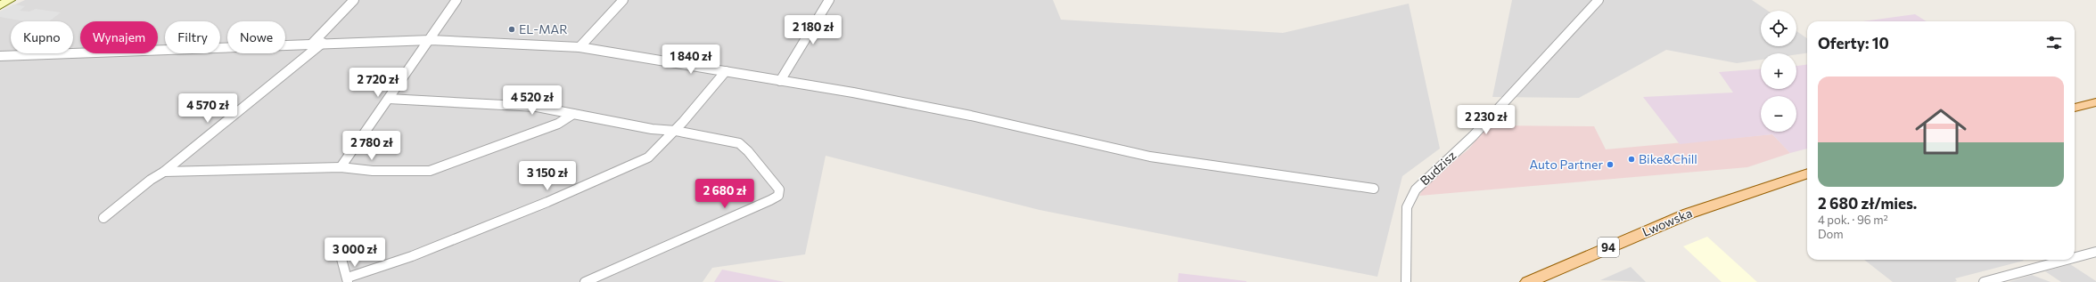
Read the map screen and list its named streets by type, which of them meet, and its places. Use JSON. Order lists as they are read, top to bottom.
{
  "streets": {
    "main road": ["Lwowska", "94"],
    "street": ["Budzisz"]
  },
  "places": ["EL-MAR", "Bike&Chill", "Auto Partner"],
  "page": {
    "map_buttons": ["+", "−"],
    "price": [
      "2 180 zł",
      "1 840 zł",
      "2 720 zł",
      "4 520 zł",
      "4 570 zł",
      "2 230 zł",
      "2 780 zł",
      "3 150 zł",
      "2 680 zł",
      "3 000 zł"
    ],
    "chip": [
      "Kupno",
      "Wynajem",
      "Filtry",
      "Nowe"
    ],
    "heading": "Oferty: 10",
    "list": [
      {
        "name": "2 680 zł/mies.",
        "note": "4 pok. · 96 m² · Dom"
      }
    ]
  }
}
